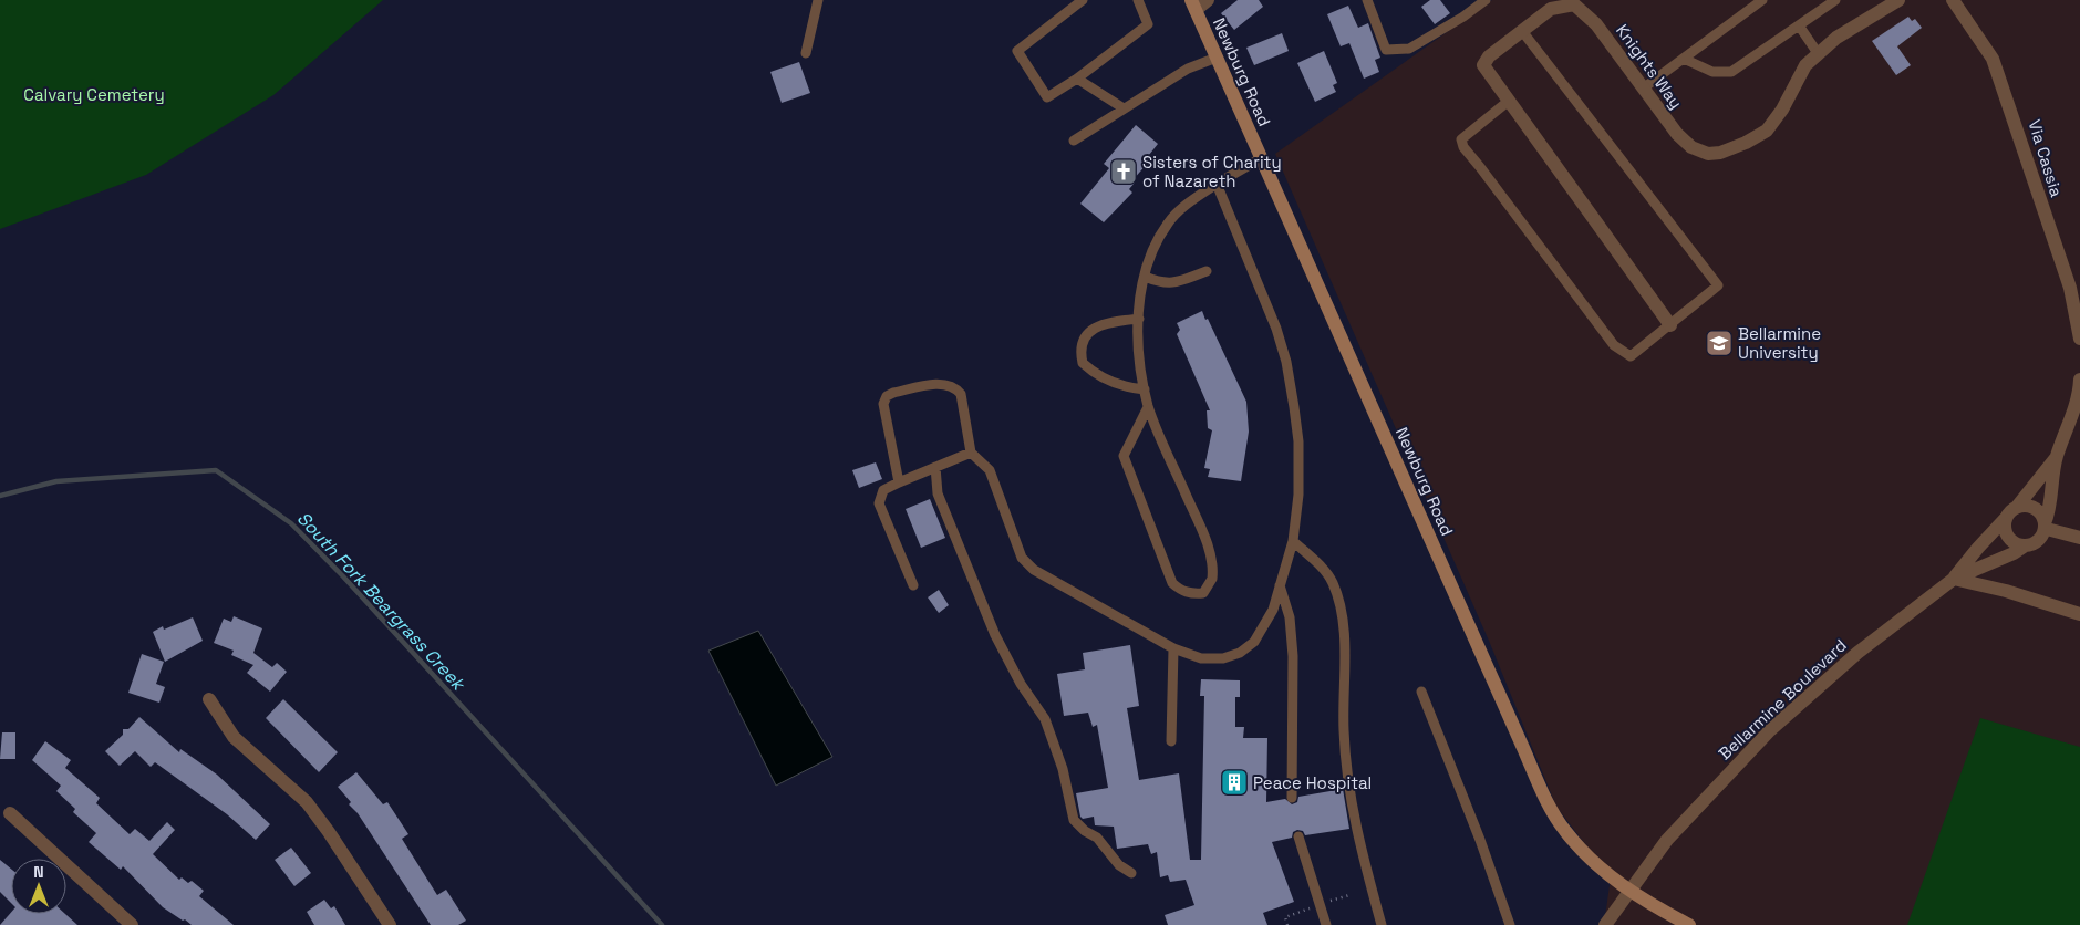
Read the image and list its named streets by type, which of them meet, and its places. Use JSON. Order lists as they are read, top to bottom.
{
  "streets": {
    "main road": ["Newburg Road"],
    "street": ["Knights Way", "Via Cassia", "Bellarmine Boulevard"]
  },
  "crossings": [
    ["Newburg Road", "Bellarmine Boulevard"]
  ],
  "water": ["South Fork Beargrass Creek"],
  "parks": ["Calvary Cemetery"],
  "places": {
    "church": ["Sisters of Charity of Nazareth"],
    "school or university": ["Bellarmine University"],
    "building": ["Peace Hospital"]
  },
  "north": "top"
}
